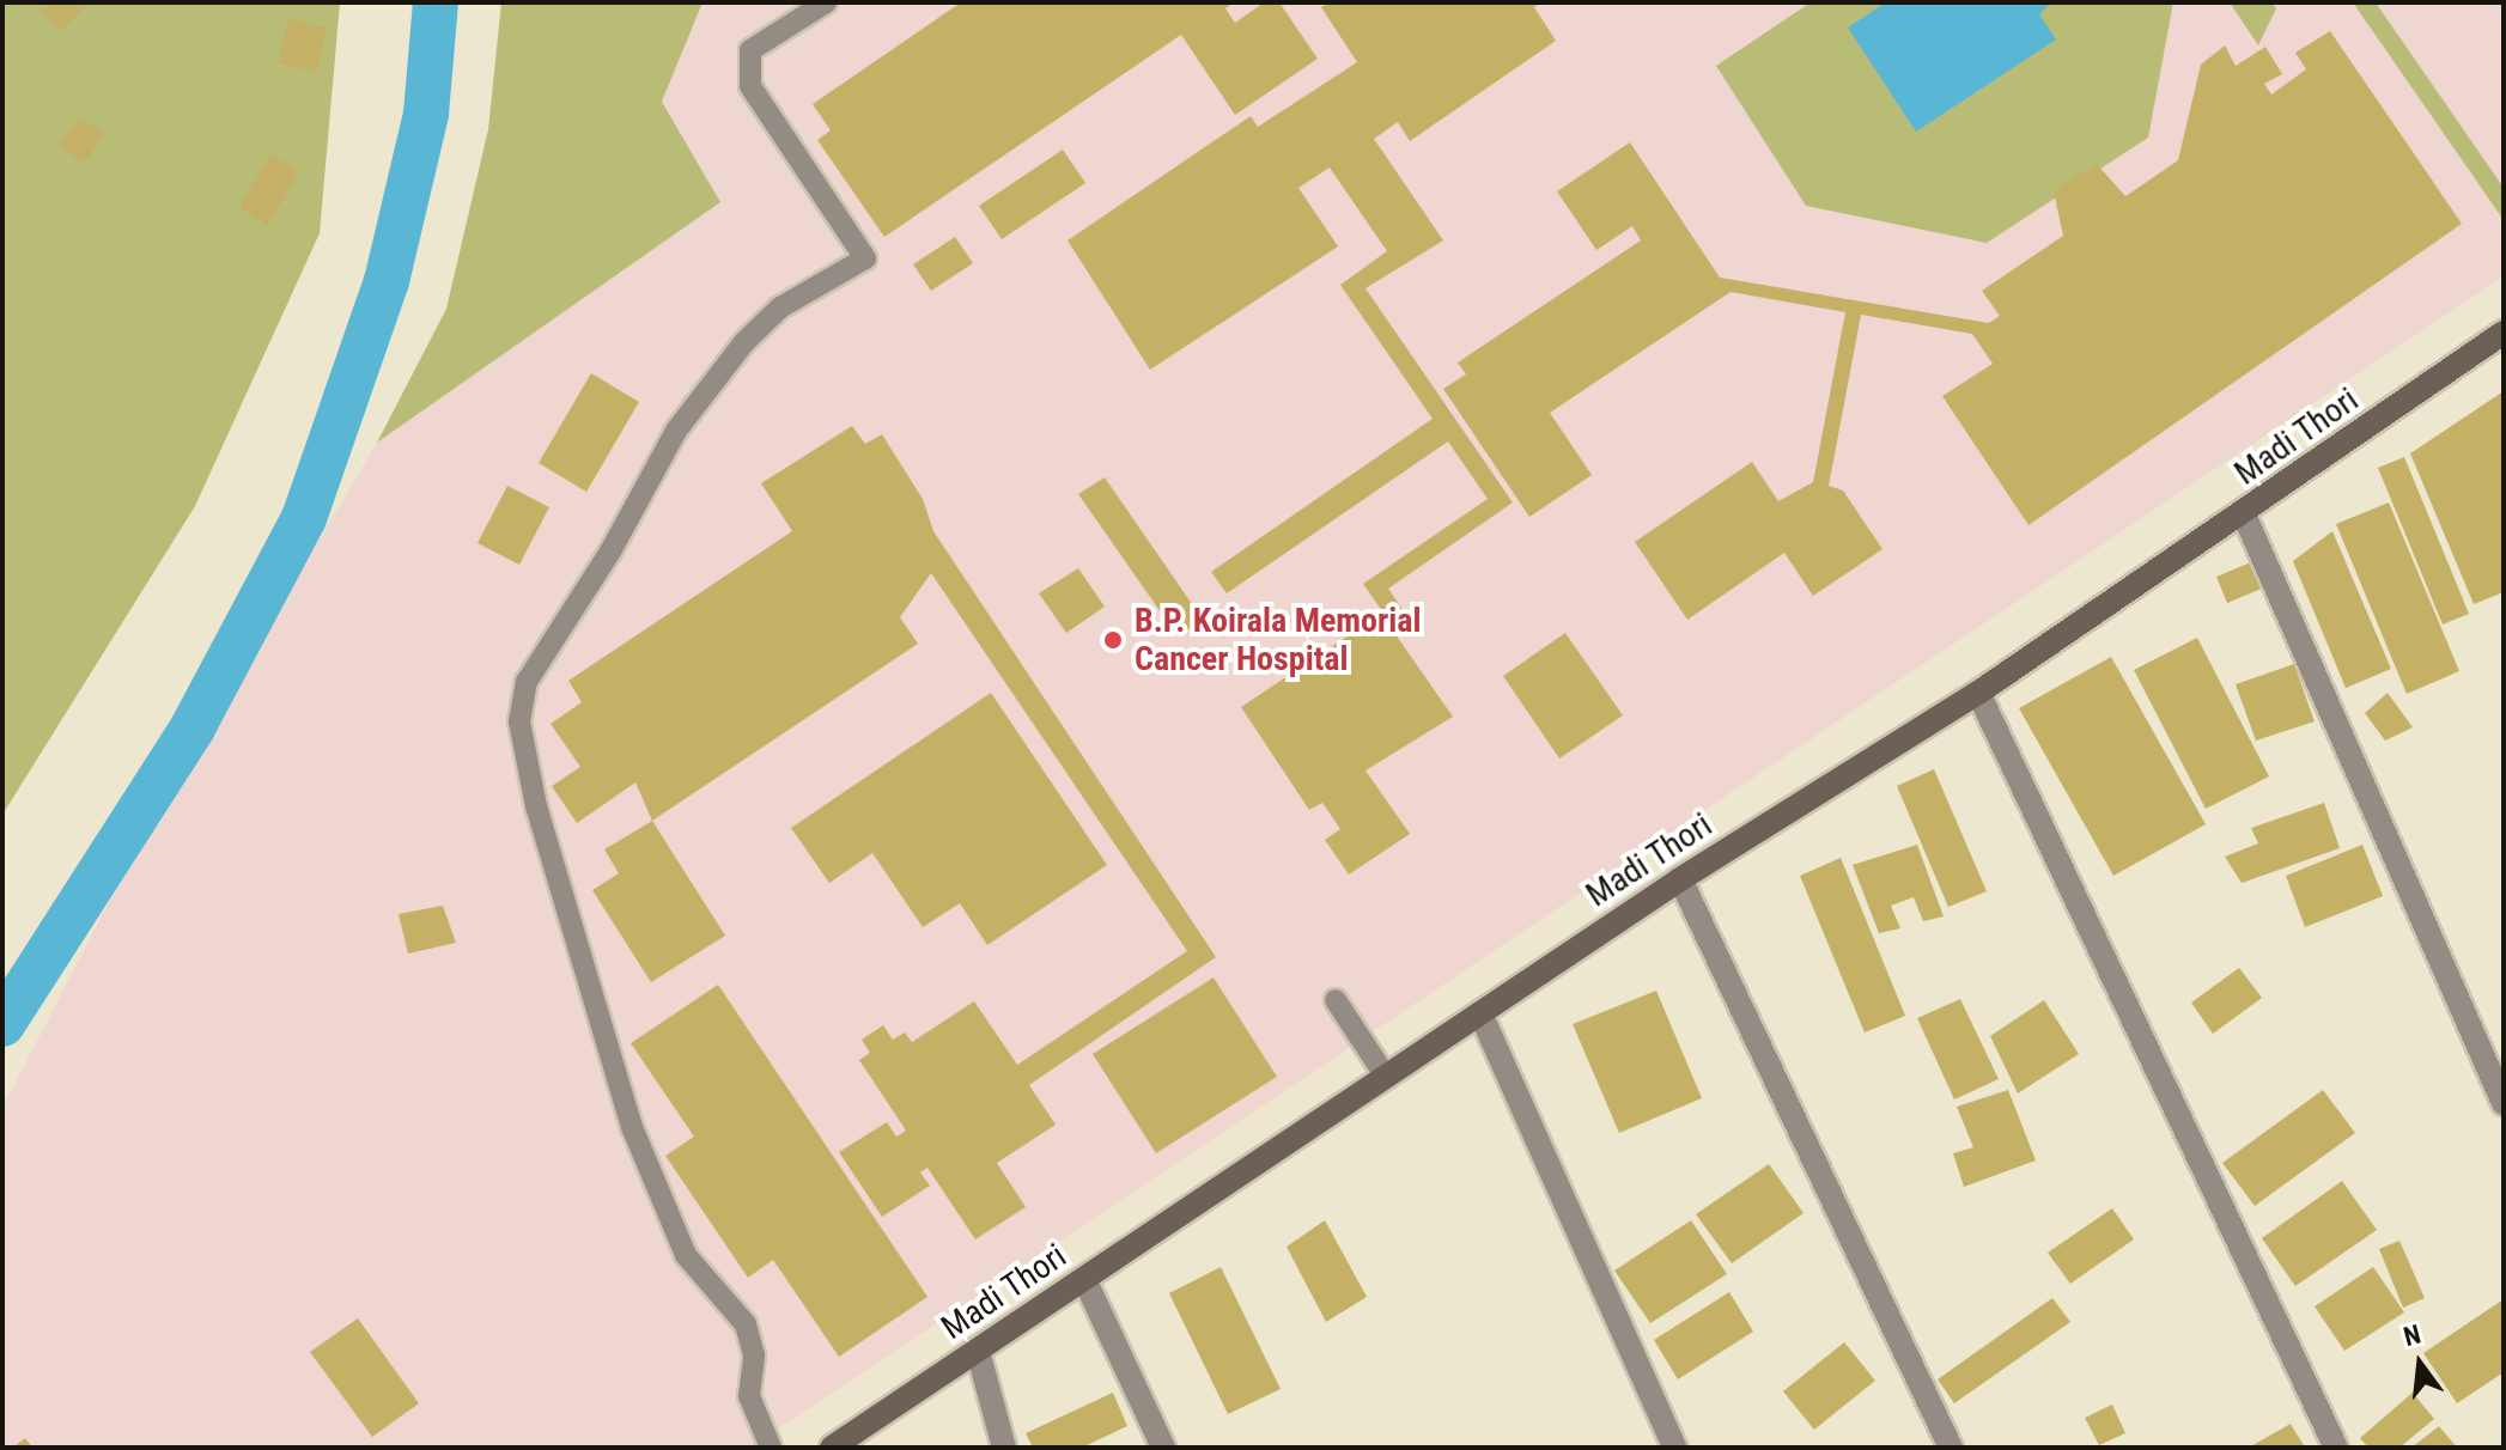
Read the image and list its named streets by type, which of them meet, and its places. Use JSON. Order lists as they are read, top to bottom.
{
  "streets": {
    "main road": ["Madi Thori"]
  },
  "places": ["B.P. Koirala Memorial Cancer Hospital"],
  "north": "top"
}
